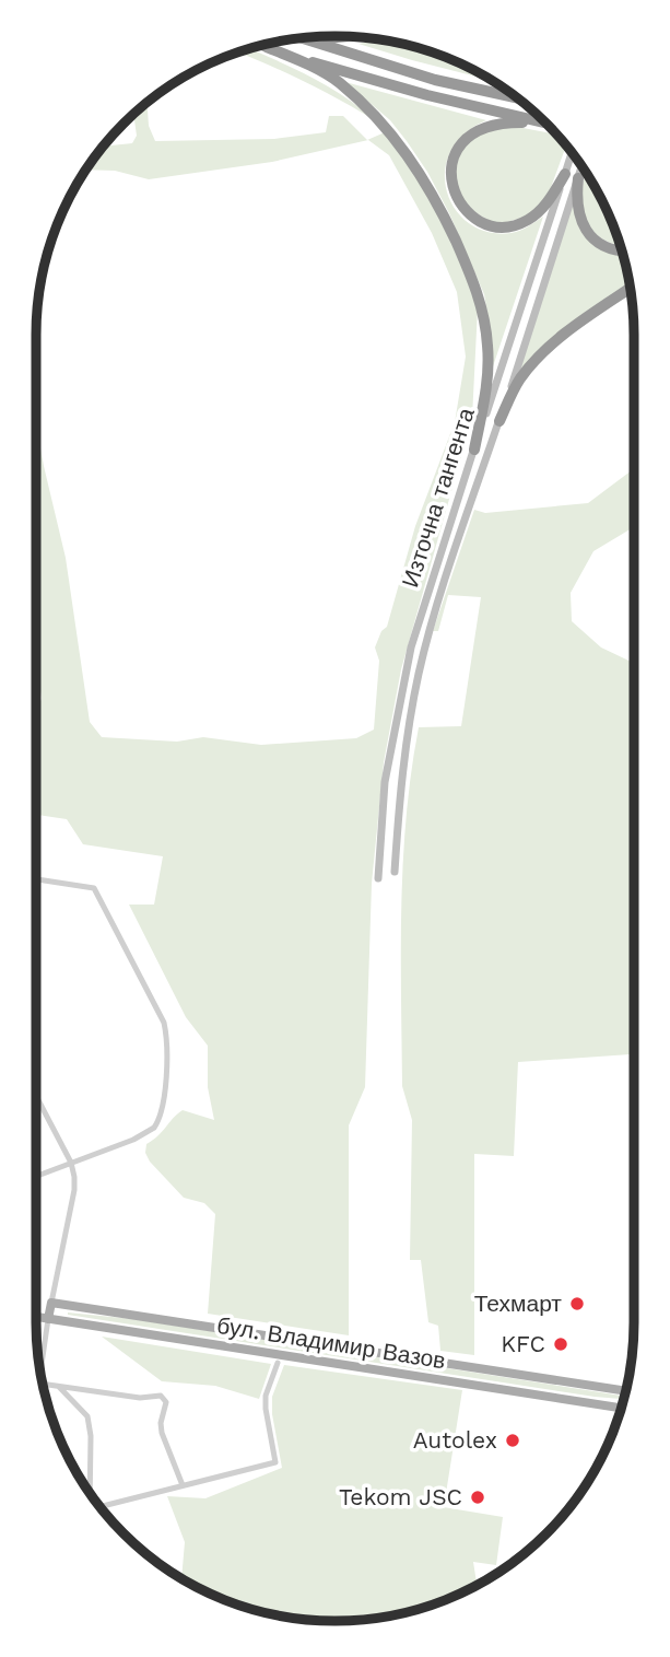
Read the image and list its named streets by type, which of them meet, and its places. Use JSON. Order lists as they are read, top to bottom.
{
  "streets": {
    "main road": ["бул. Владимир Вазов"],
    "street": ["Източна тангента"]
  },
  "places": [
    "Техмарт",
    "KFC",
    "Autolex",
    "Tekom JSC"
  ]
}
